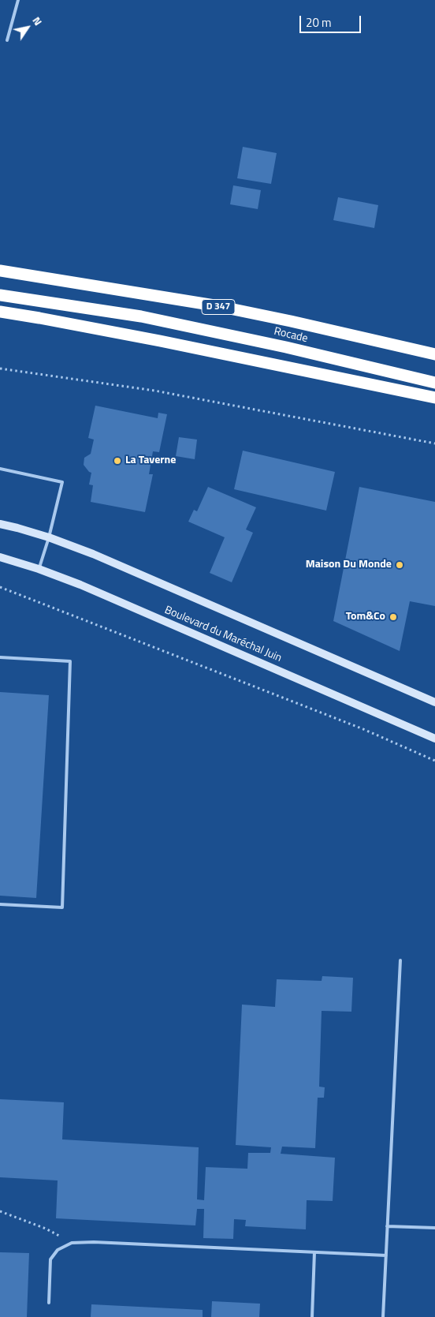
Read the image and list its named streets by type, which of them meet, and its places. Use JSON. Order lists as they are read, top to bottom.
{
  "streets": {
    "highway": ["D 347", "Rocade"],
    "main road": ["Boulevard du Maréchal Juin"]
  },
  "places": ["La Taverne", "Maison Du Monde", "Tom&Co"],
  "scale_bar": "20 m",
  "north": "top right"
}
